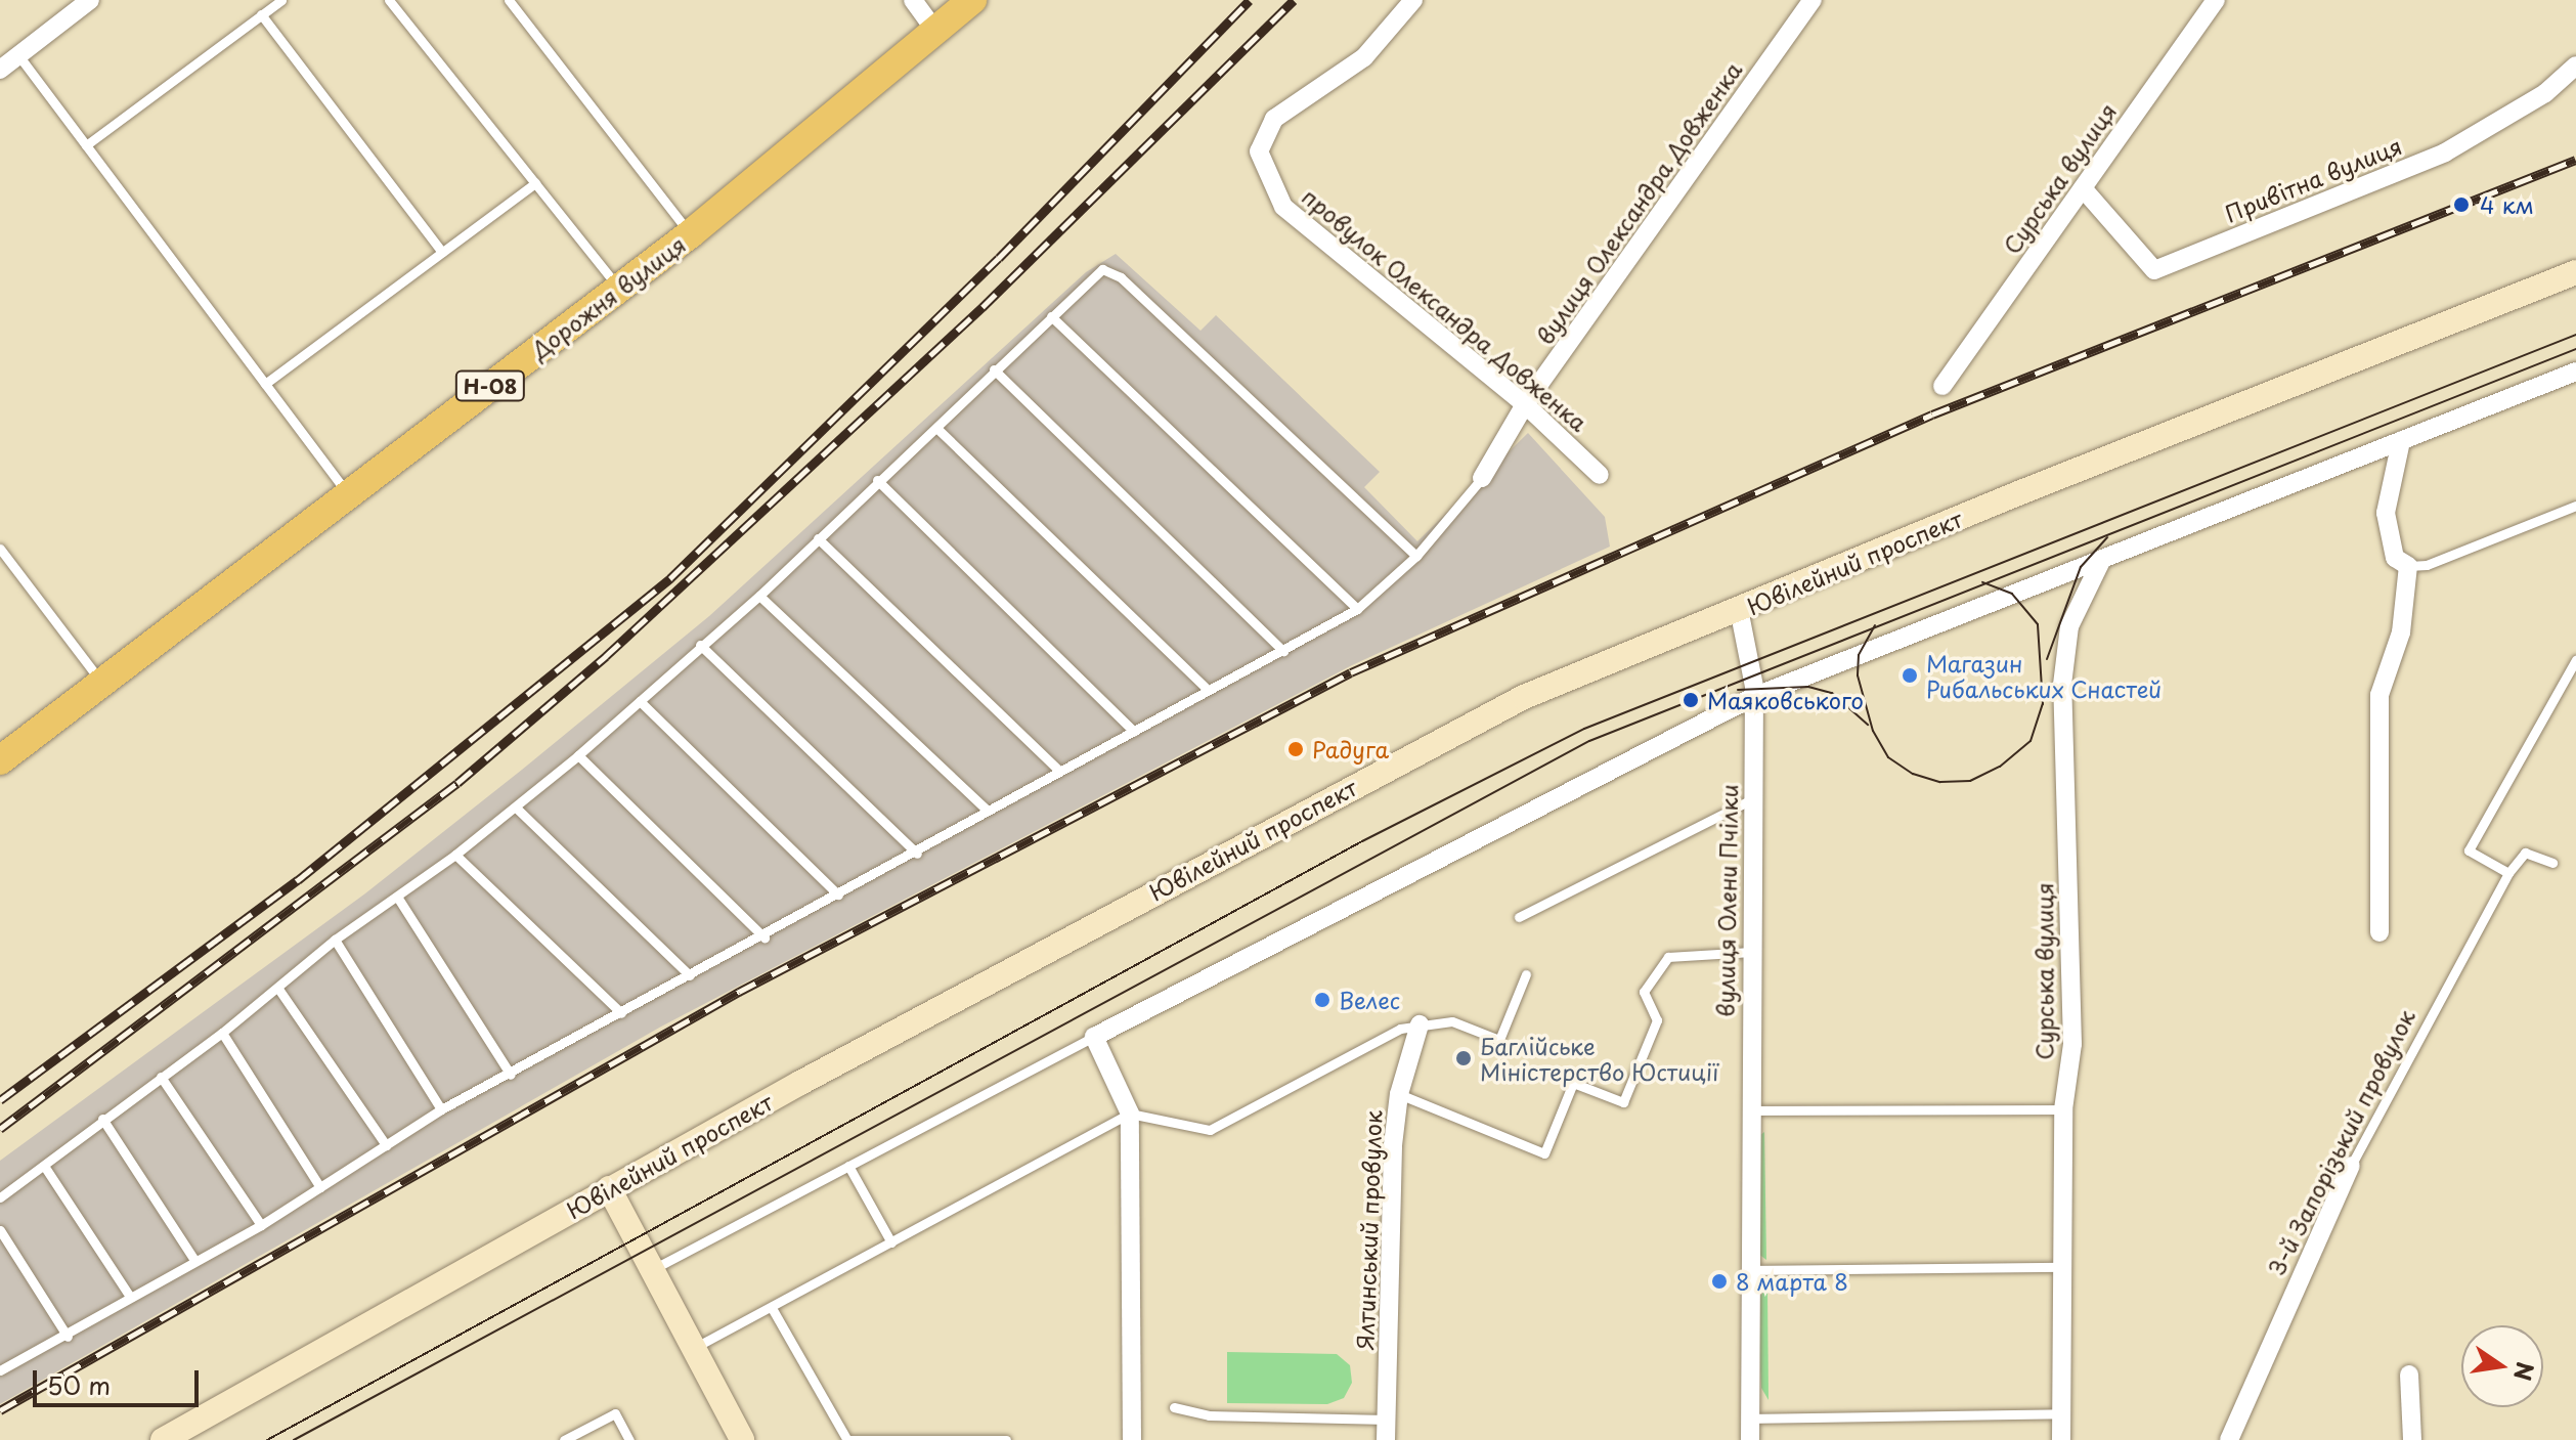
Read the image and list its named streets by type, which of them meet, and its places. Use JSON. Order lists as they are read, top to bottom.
{
  "streets": {
    "main road": ["Дорожня вулиця", "Н-08", "Ювілейний проспект"],
    "street": [
      "Сурська вулиця",
      "Привітна вулиця",
      "вулиця Олександра Довженка",
      "провулок Олександра Довженка",
      "вулиця Олени Пчілки",
      "3-й Запорізький провулок",
      "Ялтинський провулок"
    ]
  },
  "crossings": [
    ["Сурська вулиця", "Привітна вулиця"],
    ["вулиця Олександра Довженка", "провулок Олександра Довженка"],
    ["Ювілейний проспект", "вулиця Олени Пчілки"]
  ],
  "places": [
    "4 км",
    "Магазин Рибальських Снастей",
    "Маяковського",
    "Радуга",
    "Велес",
    "Баглійське Міністерство Юстиції",
    "8 марта 8"
  ],
  "scale_bar": "50 m",
  "north": "right"
}
